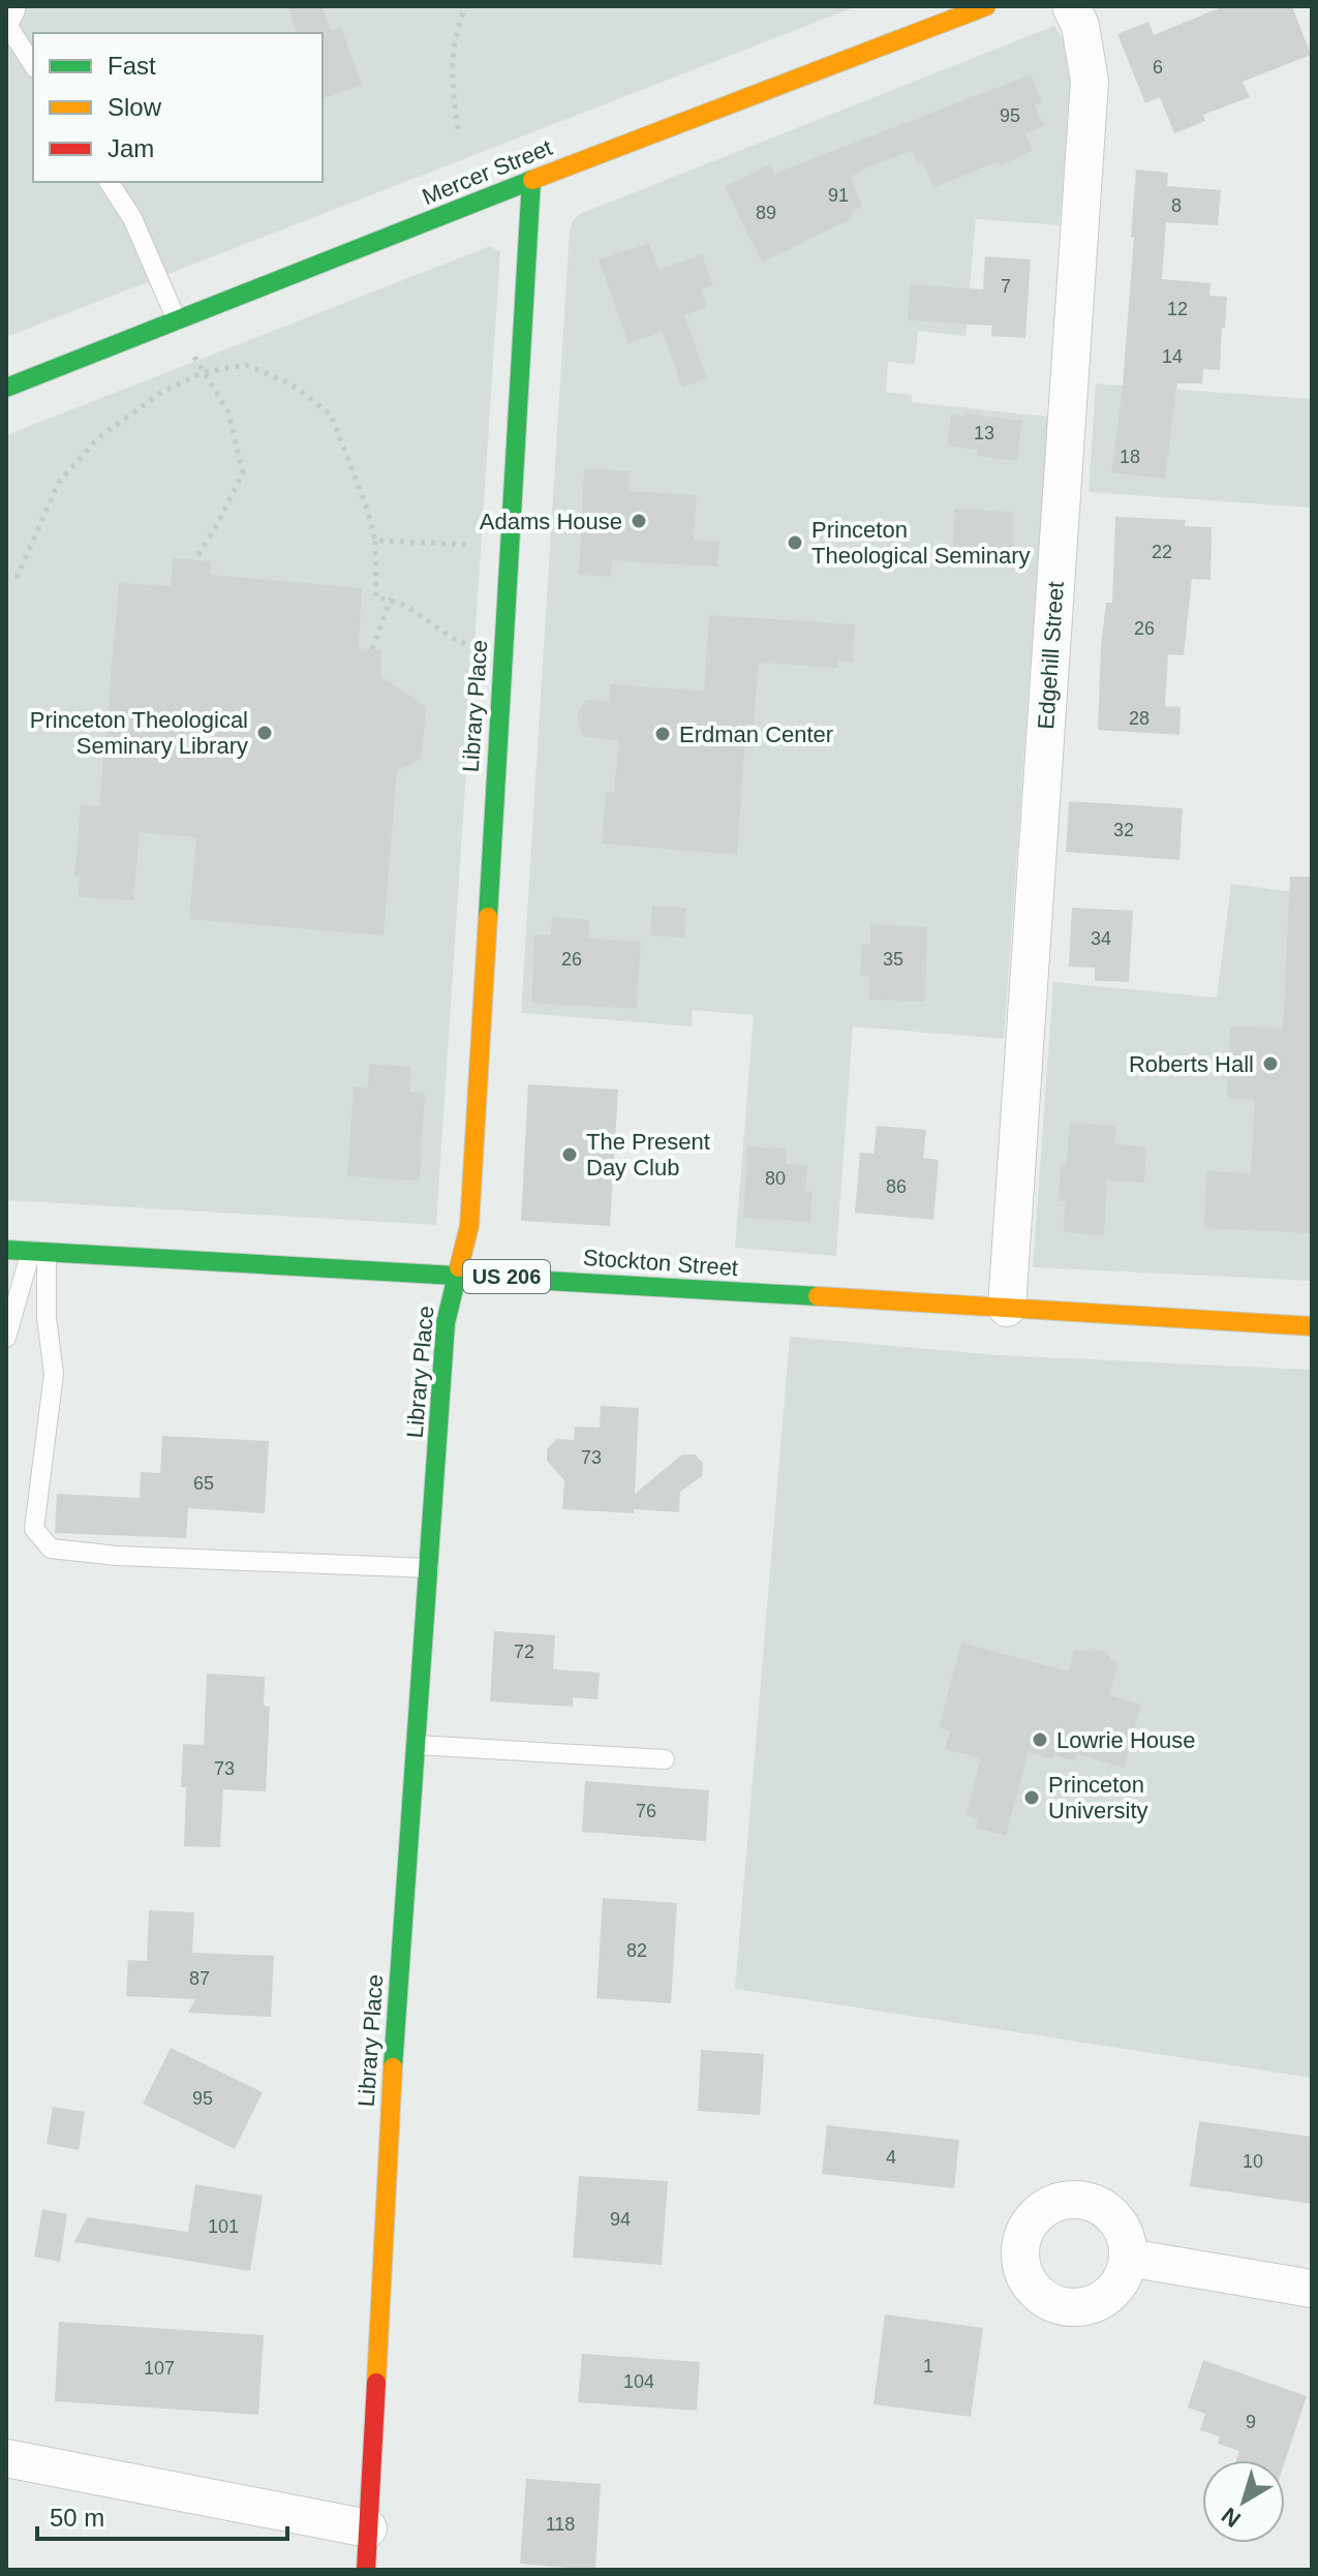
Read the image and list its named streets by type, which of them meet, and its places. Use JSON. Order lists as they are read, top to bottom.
{
  "streets": {
    "main road": [
      "Mercer Street",
      "Library Place",
      "Stockton Street",
      "US 206"
    ],
    "street": ["Edgehill Street"]
  },
  "crossings": [
    ["Mercer Street", "Library Place"],
    ["Edgehill Street", "Stockton Street"],
    ["Library Place", "Stockton Street"]
  ],
  "places": [
    "Adams House",
    "Princeton Theological Seminary",
    "Princeton Theological Seminary Library",
    "Erdman Center",
    "Roberts Hall",
    "The Present Day Club",
    "Lowrie House",
    "Princeton University"
  ],
  "house_numbers": [
    "6",
    "95",
    "91",
    "8",
    "89",
    "7",
    "12",
    "14",
    "13",
    "18",
    "22",
    "26",
    "28",
    "32",
    "34",
    "26",
    "35",
    "80",
    "86",
    "73",
    "65",
    "72",
    "73",
    "76",
    "82",
    "87",
    "95",
    "4",
    "10",
    "94",
    "101",
    "1",
    "107",
    "104",
    "9",
    "118"
  ],
  "legend": ["Fast", "Slow", "Jam"],
  "scale_bar": "50 m",
  "north": "bottom left"
}
